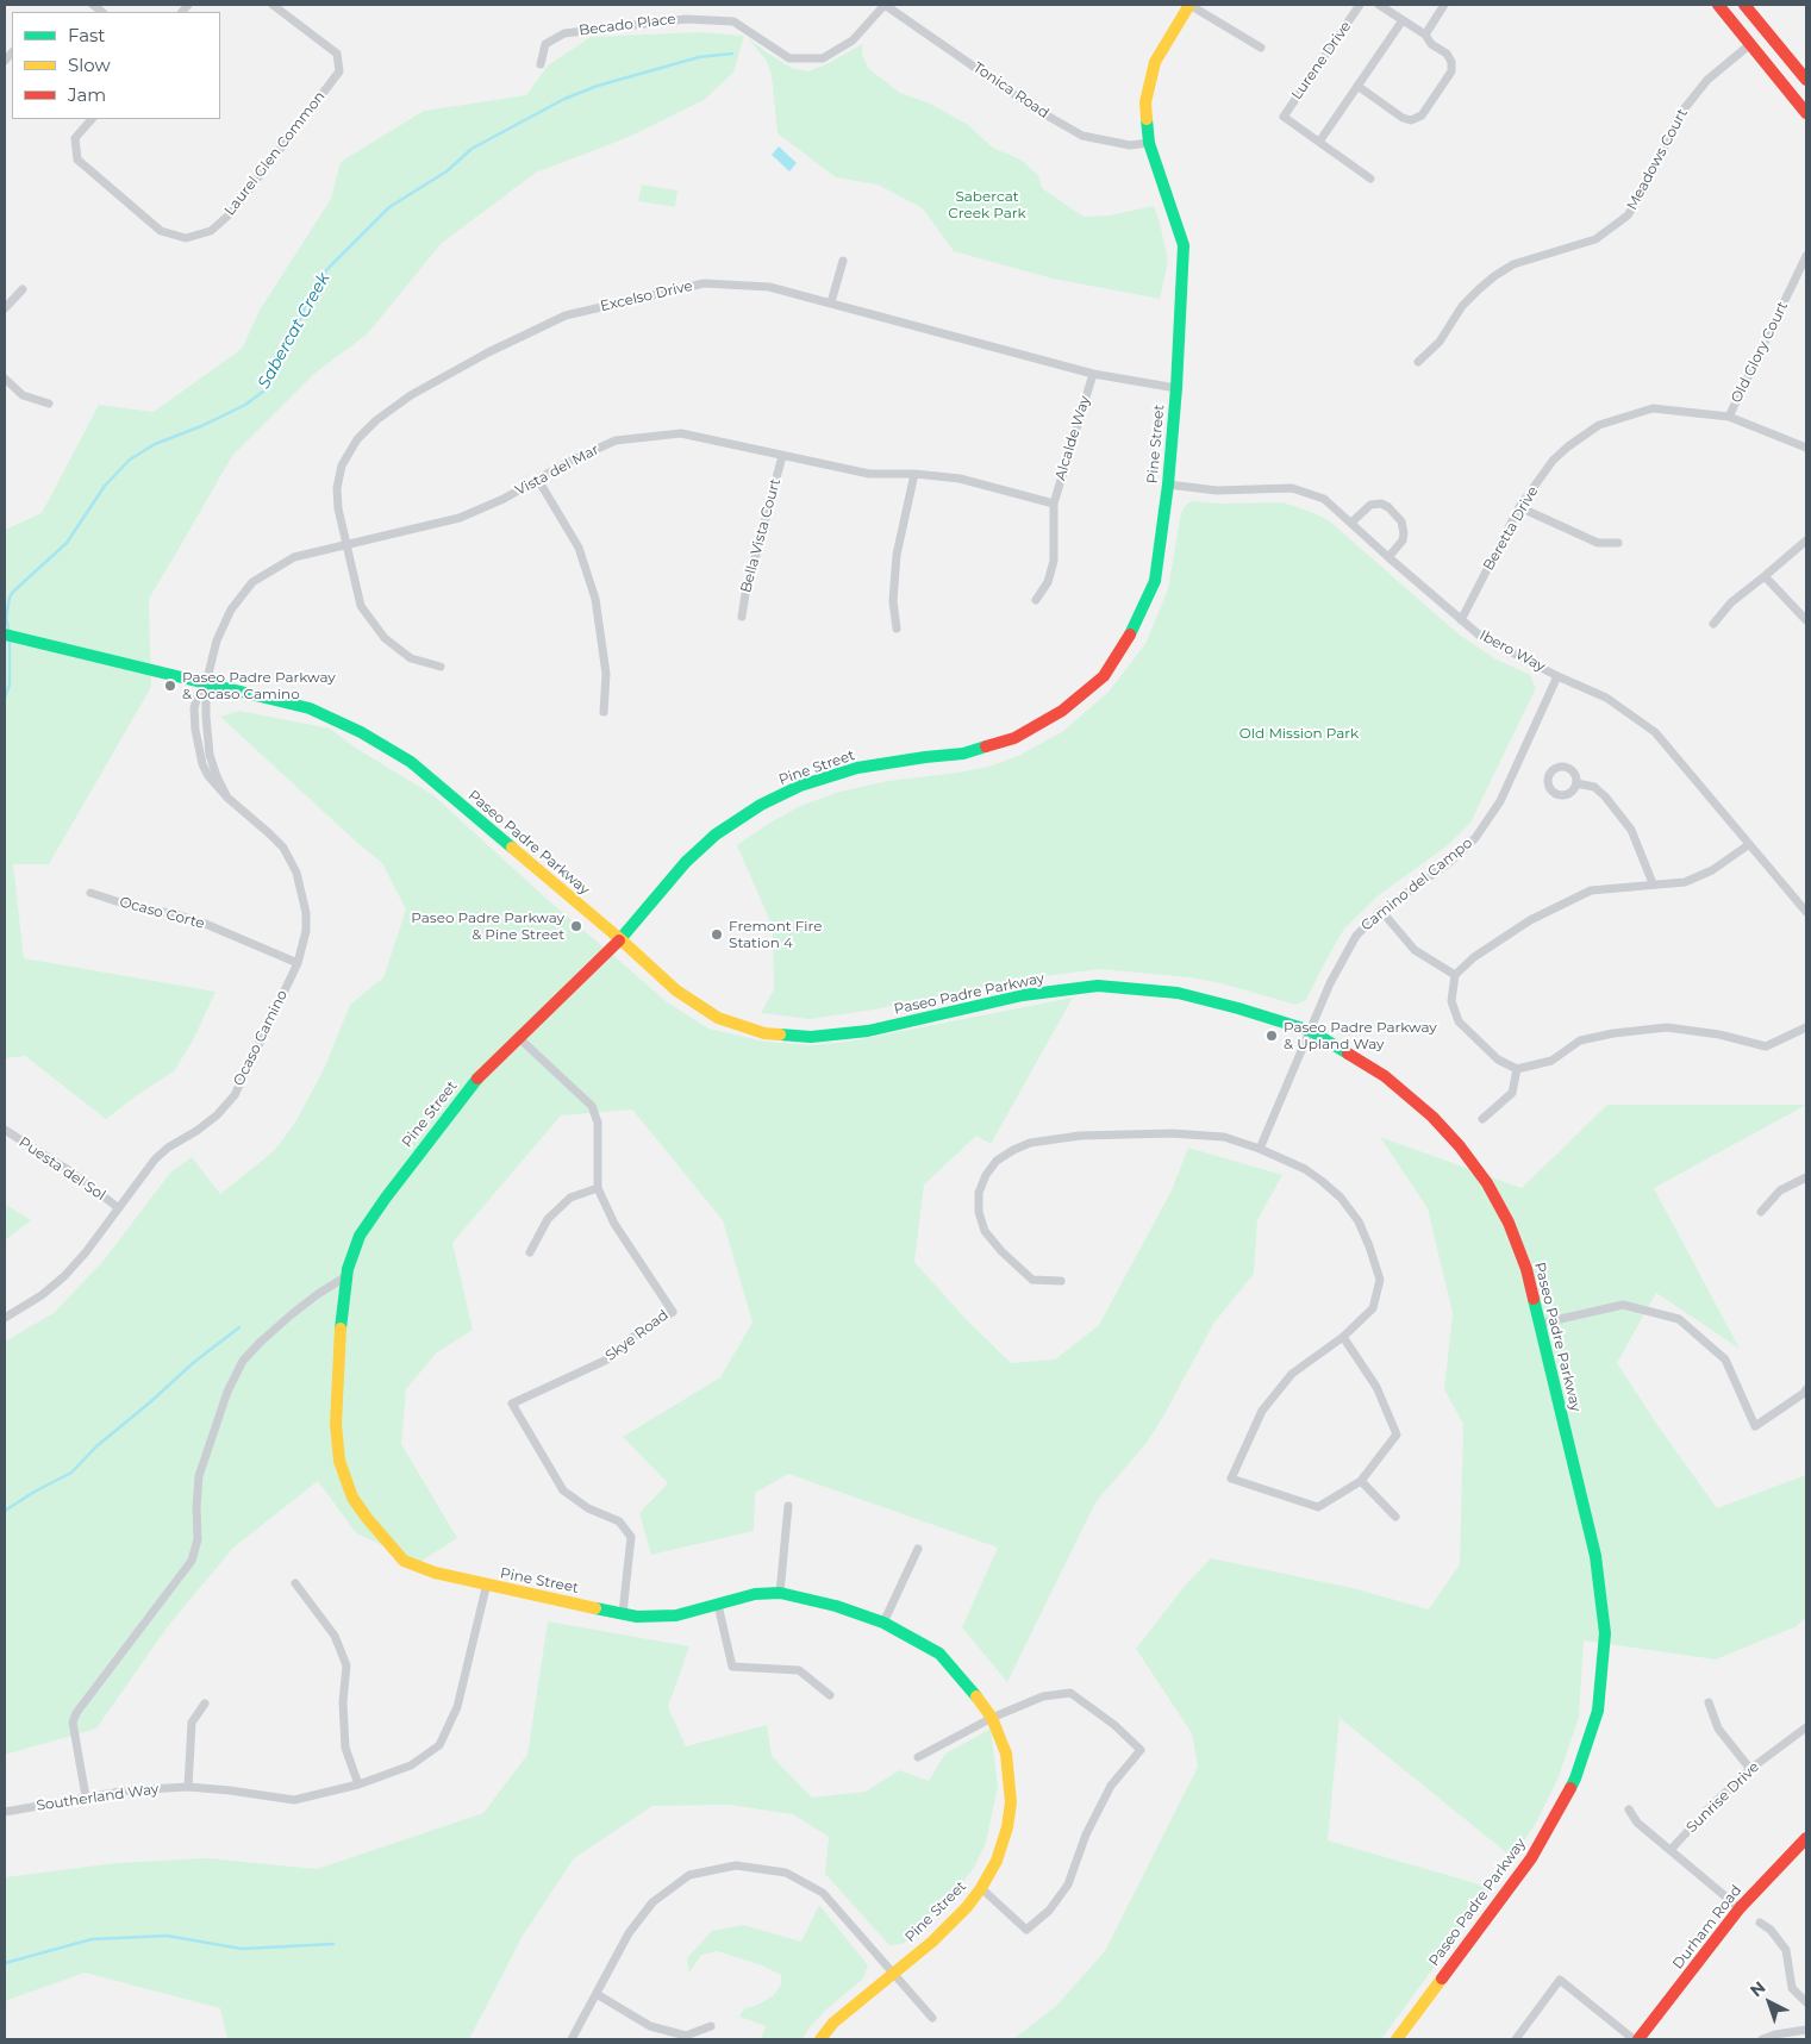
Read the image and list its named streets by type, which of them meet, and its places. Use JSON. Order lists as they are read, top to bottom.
{
  "streets": {
    "main road": ["Pine Street", "Paseo Padre Parkway", "Durham Road"],
    "street": [
      "Becado Place",
      "Lurene Drive",
      "Tonica Road",
      "Laurel Glen Common",
      "Meadows Court",
      "Excelso Drive",
      "Old Glory Court",
      "Alcalde Way",
      "Vista del Mar",
      "Beretta Drive",
      "Bella Vista Court",
      "Ibero Way",
      "Camino del Campo",
      "Ocaso Corte",
      "Ocaso Camino",
      "Puesta del Sol",
      "Skye Road",
      "Southerland Way",
      "Sunrise Drive"
    ]
  },
  "crossings": [
    ["Becado Place", "Tonica Road"],
    ["Tonica Road", "Pine Street"],
    ["Excelso Drive", "Alcalde Way"],
    ["Excelso Drive", "Pine Street"],
    ["Excelso Drive", "Vista del Mar"],
    ["Old Glory Court", "Beretta Drive"],
    ["Alcalde Way", "Vista del Mar"],
    ["Pine Street", "Ibero Way"],
    ["Pine Street", "Paseo Padre Parkway"],
    ["Pine Street", "Skye Road"],
    ["Pine Street", "Southerland Way"],
    ["Vista del Mar", "Bella Vista Court"],
    ["Vista del Mar", "Paseo Padre Parkway"],
    ["Vista del Mar", "Ocaso Camino"],
    ["Beretta Drive", "Ibero Way"],
    ["Ibero Way", "Camino del Campo"],
    ["Paseo Padre Parkway", "Camino del Campo"],
    ["Paseo Padre Parkway", "Ocaso Camino"],
    ["Ocaso Corte", "Ocaso Camino"],
    ["Ocaso Camino", "Puesta del Sol"]
  ],
  "water": ["Sabercat Creek"],
  "parks": ["Sabercat Creek Park", "Old Mission Park"],
  "places": [
    "Paseo Padre Parkway & Ocaso Camino",
    "Paseo Padre Parkway & Pine Street",
    "Fremont Fire Station 4",
    "Paseo Padre Parkway & Upland Way"
  ],
  "legend": ["Fast", "Slow", "Jam"],
  "north": "top left"
}
